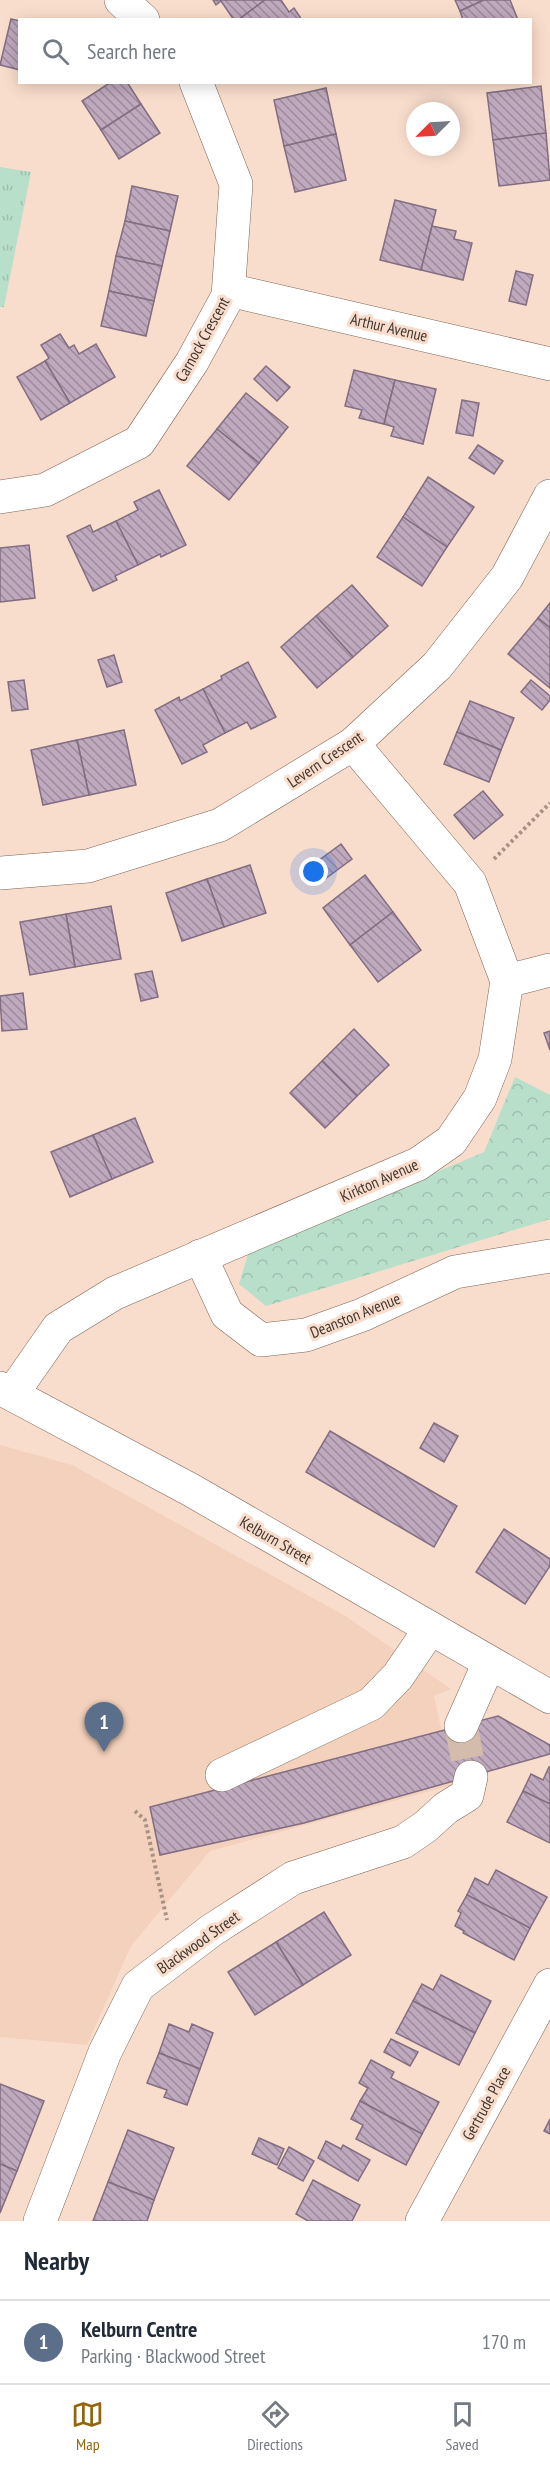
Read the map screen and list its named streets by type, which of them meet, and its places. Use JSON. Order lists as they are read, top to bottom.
{
  "streets": {
    "street": [
      "Arthur Avenue",
      "Carnock Crescent",
      "Levern Crescent",
      "Kirkton Avenue",
      "Deanston Avenue",
      "Kelburn Street",
      "Blackwood Street",
      "Gertrude Place"
    ]
  },
  "crossings": [
    ["Arthur Avenue", "Carnock Crescent"],
    ["Levern Crescent", "Kirkton Avenue"],
    ["Kirkton Avenue", "Deanston Avenue"],
    ["Kirkton Avenue", "Kelburn Street"]
  ],
  "north": "bottom left",
  "page": {
    "search": "Search here",
    "pins": "1",
    "heading": "Nearby",
    "list": [
      {
        "mark": "1",
        "name": "Kelburn Centre",
        "note": "Parking · Blackwood Street",
        "value": "170 m"
      }
    ],
    "nav": ["Map", "Directions", "Saved"]
  }
}
